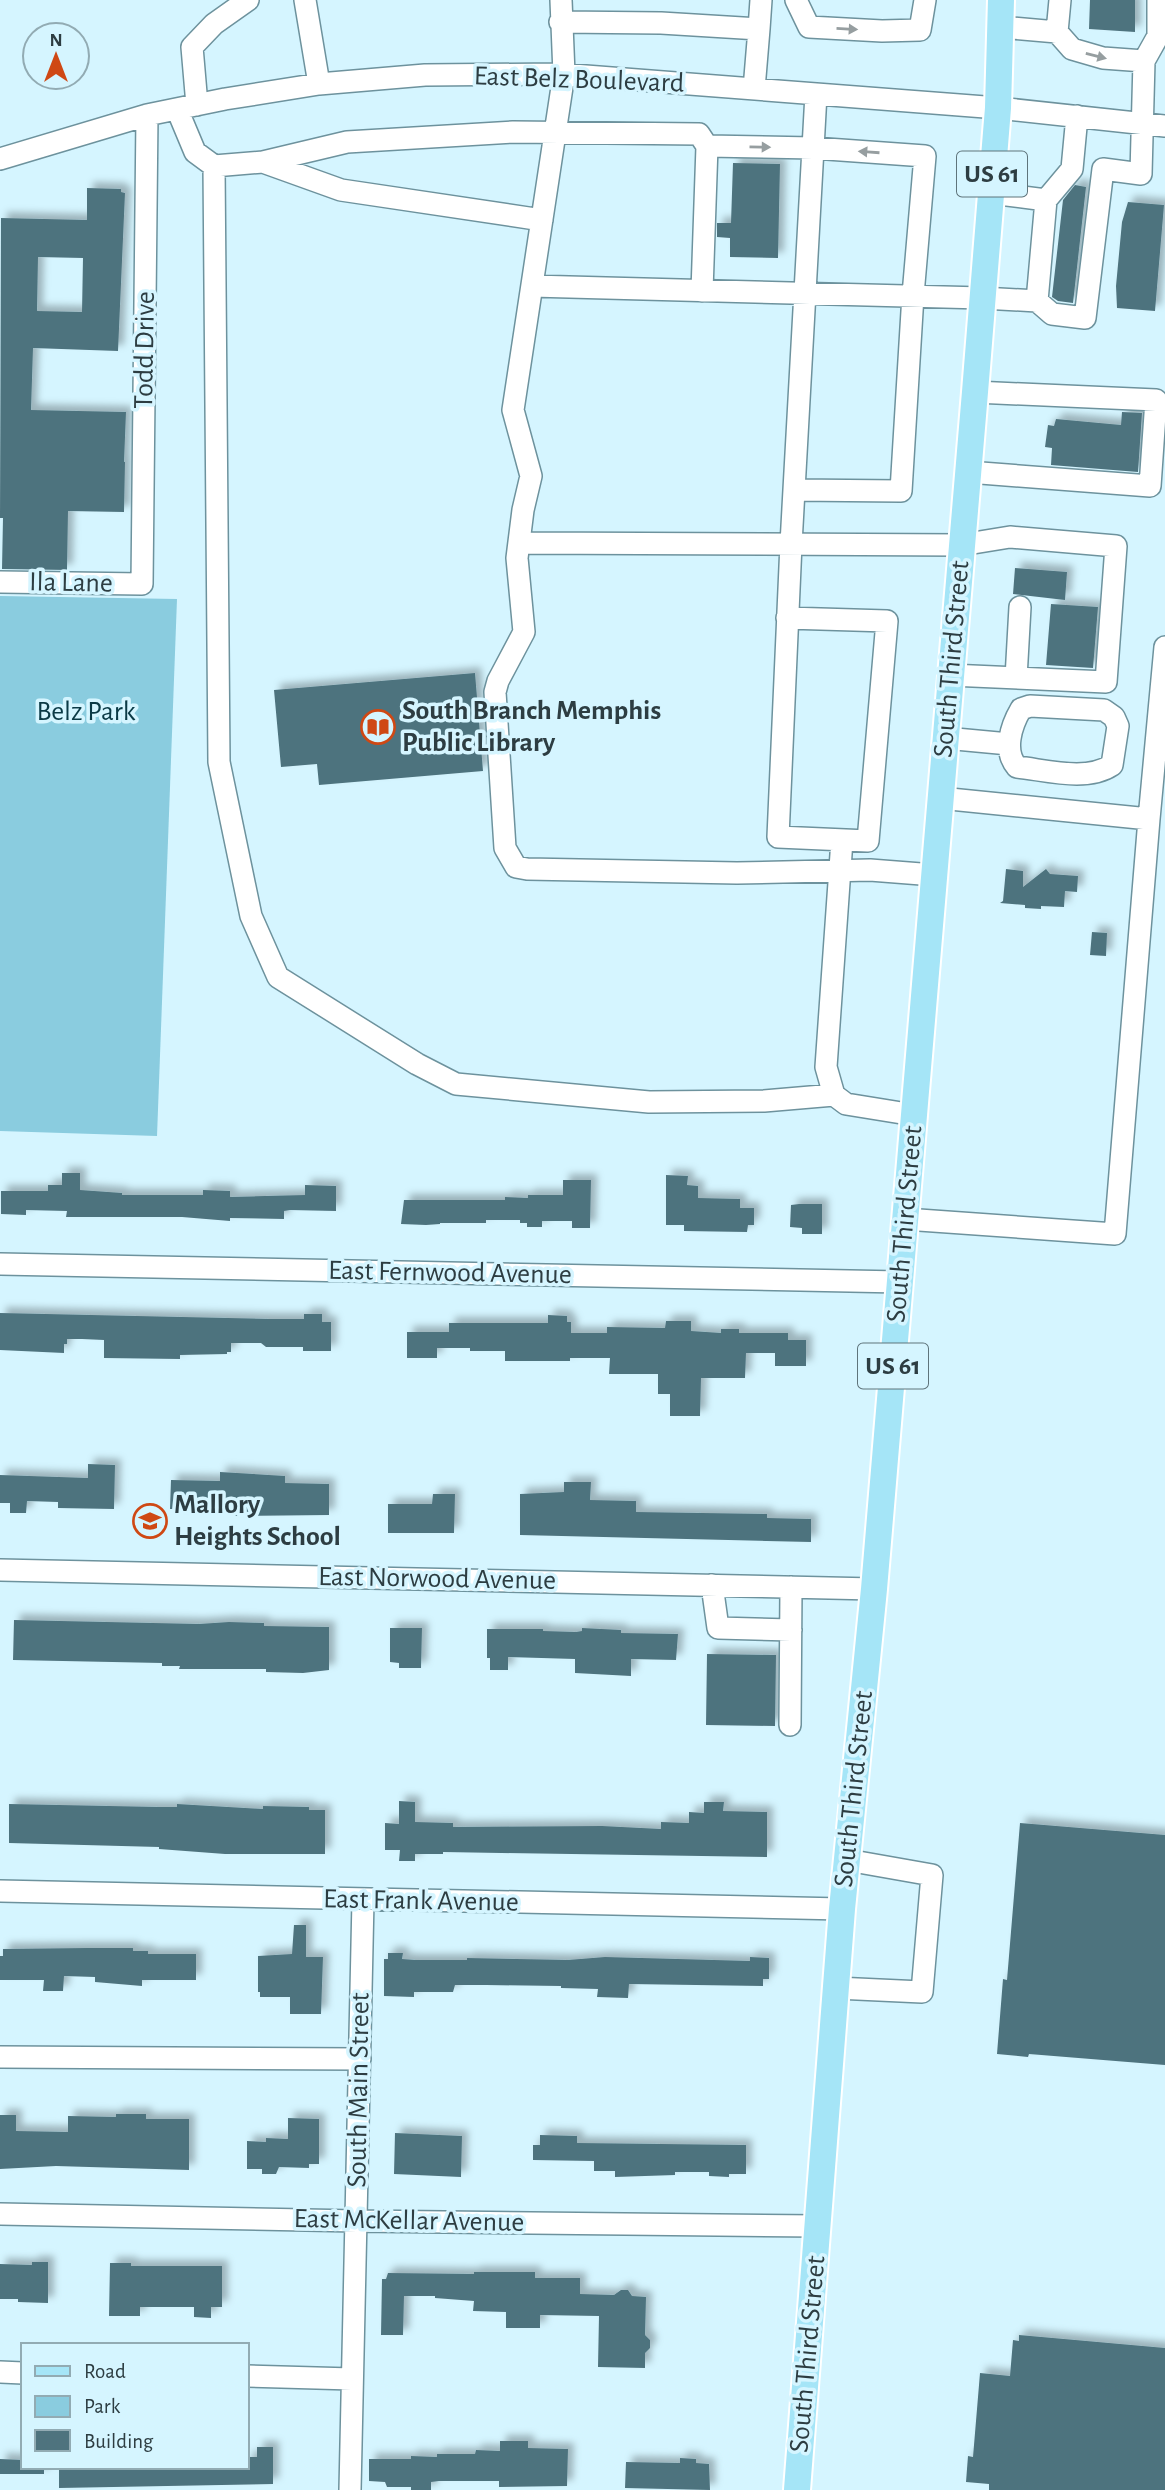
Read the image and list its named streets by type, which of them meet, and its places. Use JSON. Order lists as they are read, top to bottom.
{
  "streets": {
    "main road": ["US 61", "South Third Street"],
    "street": [
      "East Belz Boulevard",
      "Todd Drive",
      "Ila Lane",
      "East Fernwood Avenue",
      "East Norwood Avenue",
      "East Frank Avenue",
      "South Main Street",
      "East McKellar Avenue"
    ]
  },
  "crossings": [
    ["East Belz Boulevard", "Todd Drive"],
    ["East Belz Boulevard", "South Third Street"],
    ["Todd Drive", "Ila Lane"],
    ["South Third Street", "East Fernwood Avenue"],
    ["South Third Street", "East Norwood Avenue"],
    ["South Third Street", "East Frank Avenue"],
    ["South Third Street", "East McKellar Avenue"],
    ["East Frank Avenue", "South Main Street"],
    ["South Main Street", "East McKellar Avenue"]
  ],
  "parks": ["Belz Park"],
  "places": {
    "library": ["South Branch Memphis Public Library"],
    "school or university": ["Mallory Heights School"]
  },
  "legend": ["Road", "Park", "Building"],
  "north": "top"
}
